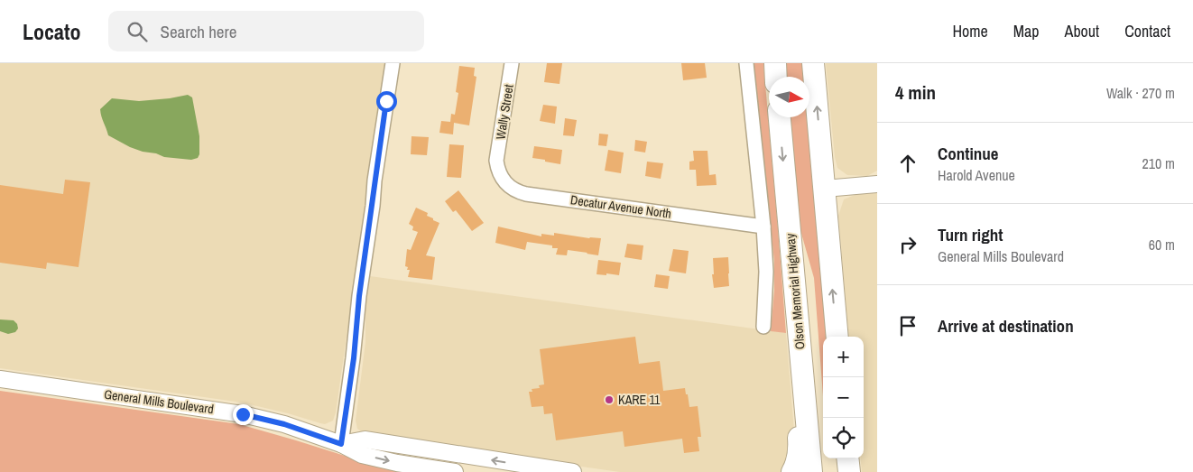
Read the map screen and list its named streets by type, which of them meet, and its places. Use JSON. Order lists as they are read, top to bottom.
{
  "streets": {
    "highway": ["Olson Memorial Highway"],
    "street": ["Wally Street", "Decatur Avenue North", "General Mills Boulevard"]
  },
  "crossings": [
    ["Wally Street", "Decatur Avenue North"]
  ],
  "places": ["KARE 11"],
  "north": "right",
  "page": {
    "header": "Locato",
    "search": "Search here",
    "nav": [
      "Home",
      "Map",
      "About",
      "Contact"
    ],
    "heading": ["4 min", "Walk · 270 m"],
    "list": [
      ["Continue", "Harold Avenue", "210 m"],
      ["Turn right", "General Mills Boulevard", "60 m"],
      "Arrive at destination"
    ],
    "map_buttons": ["+", "−"]
  }
}
